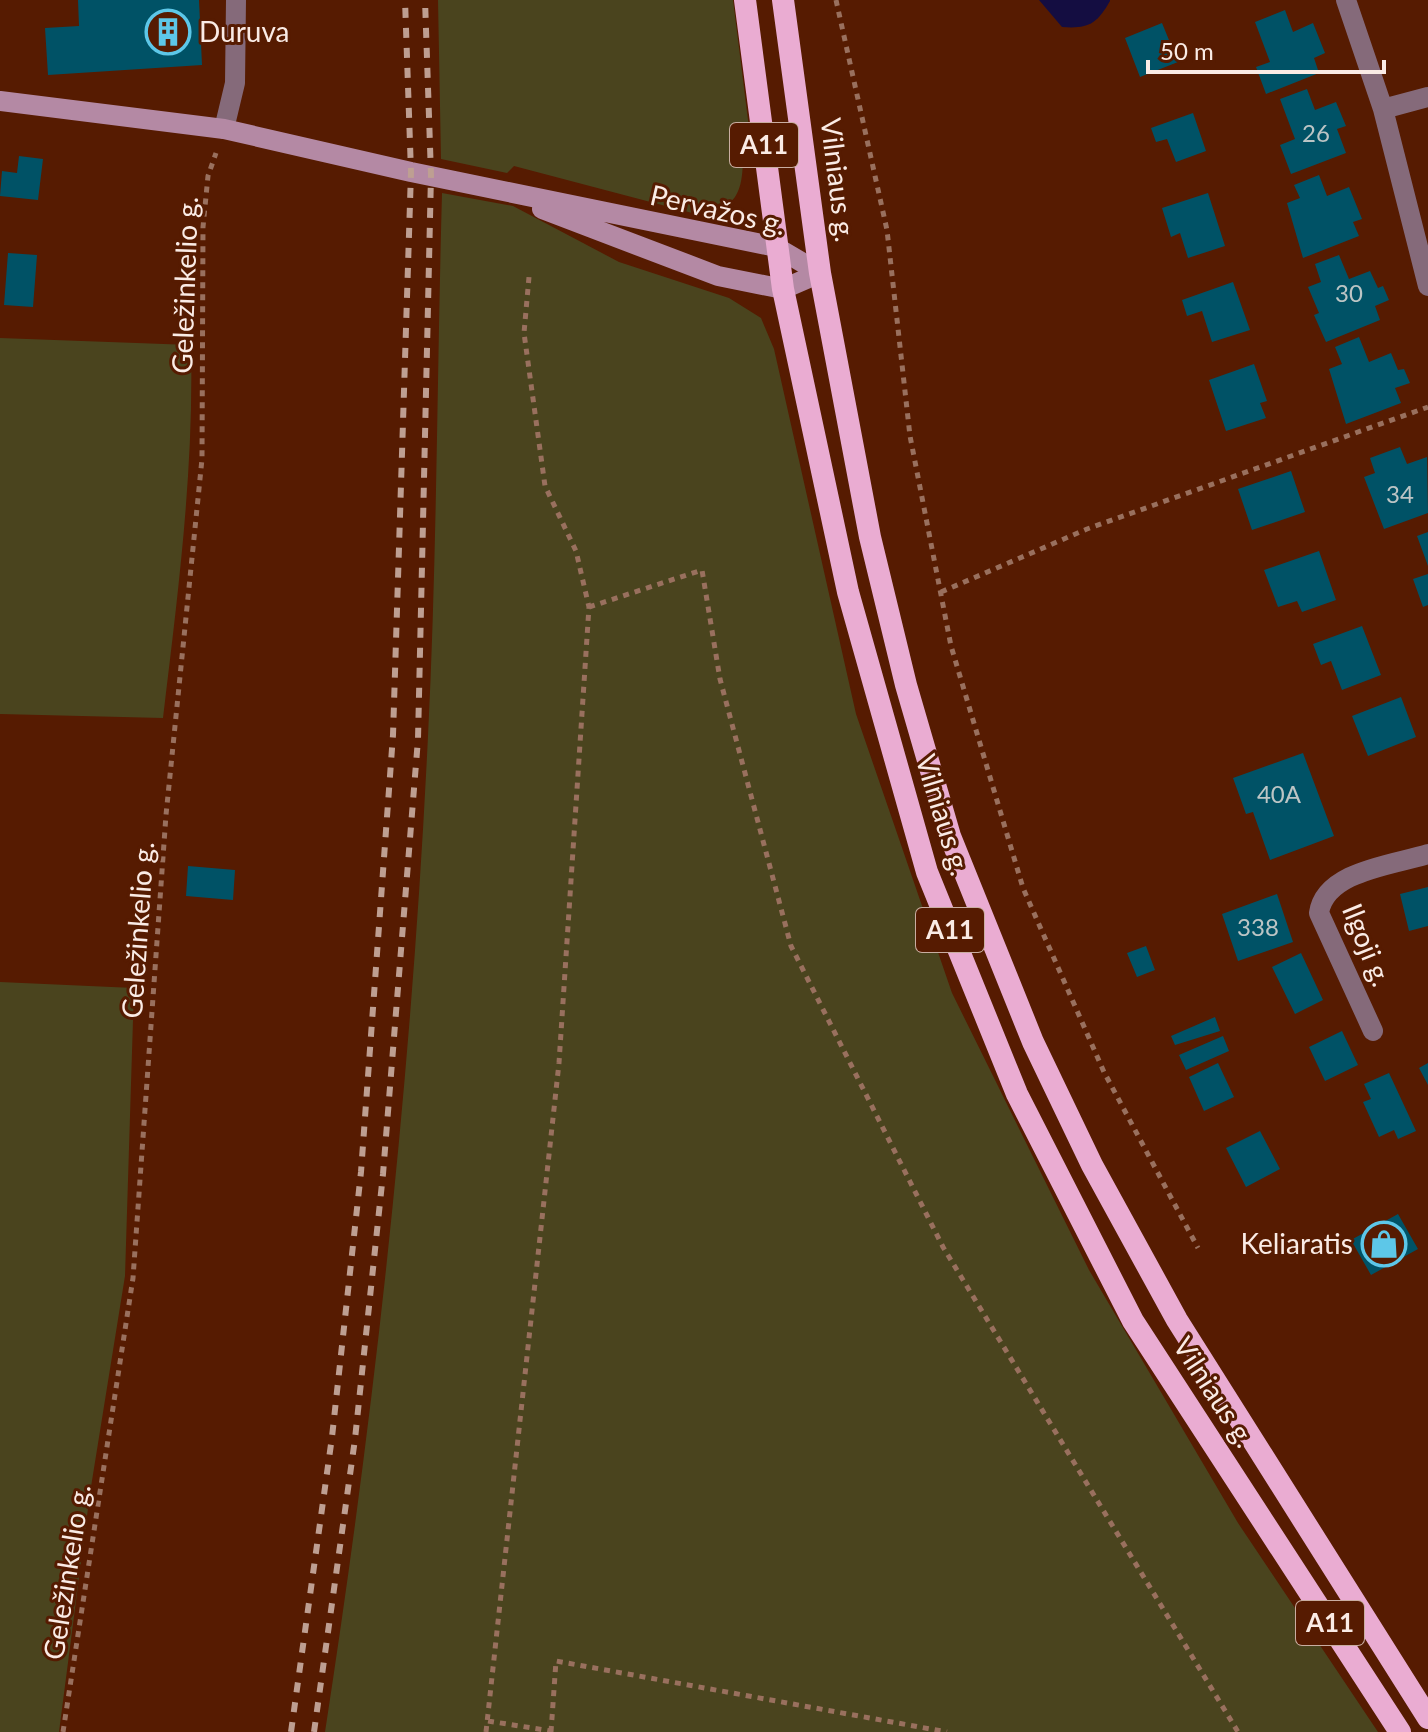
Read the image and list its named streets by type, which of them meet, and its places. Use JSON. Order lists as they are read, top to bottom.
{
  "streets": {
    "highway": ["A11", "Vilniaus g."],
    "main road": ["Pervažos g."],
    "street": ["Ilgoji g."],
    "path": ["Geležinkelio g."]
  },
  "crossings": [
    ["Vilniaus g.", "Pervažos g."],
    ["Pervažos g.", "Geležinkelio g."]
  ],
  "places": {
    "building": ["Duruva"],
    "shop": ["Keliaratis"]
  },
  "house_numbers": [
    "26",
    "30",
    "34",
    "40A",
    "338"
  ],
  "scale_bar": "50 m"
}
